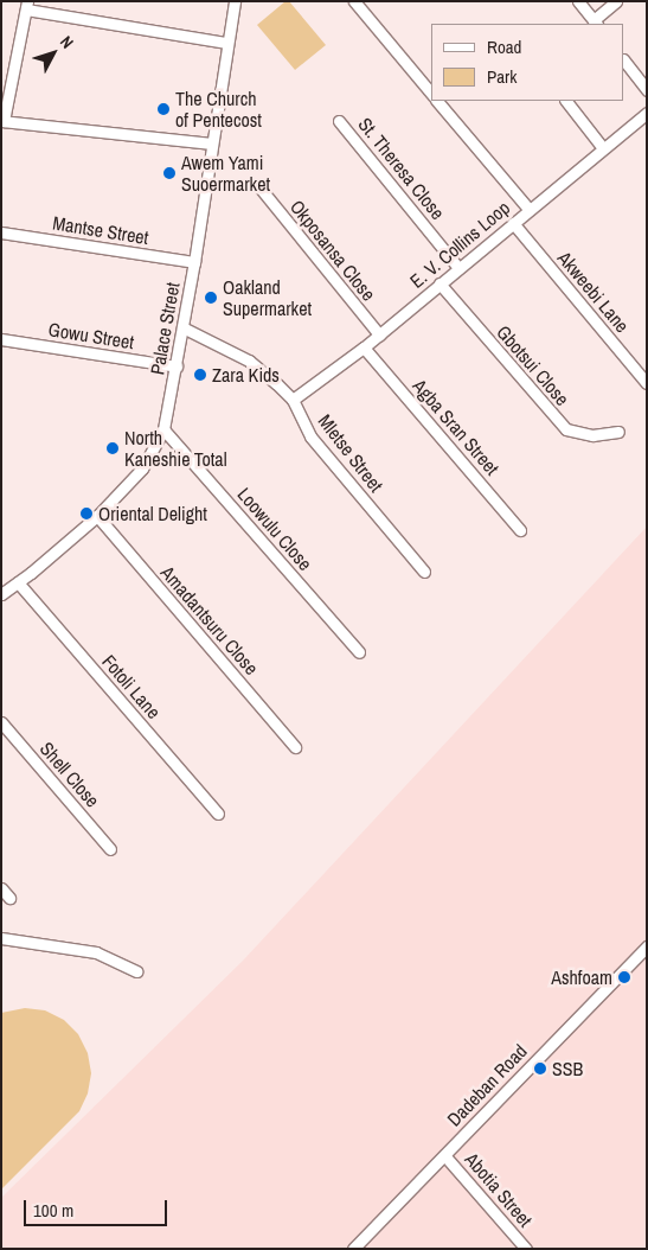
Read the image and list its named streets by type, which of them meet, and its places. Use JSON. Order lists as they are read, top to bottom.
{
  "streets": {
    "street": [
      "St. Theresa Close",
      "Mantse Street",
      "E. V. Collins Loop",
      "Okposansa Close",
      "Akweebi Lane",
      "Palace Street",
      "Gowu Street",
      "Gbotsui Close",
      "Agba Sran Street",
      "Mletse Street",
      "Loowulu Close",
      "Amadantsuru Close",
      "Fotoli Lane",
      "Shell Close",
      "Dadeban Road",
      "Abotia Street"
    ]
  },
  "crossings": [
    ["St. Theresa Close", "E. V. Collins Loop"],
    ["Mantse Street", "Palace Street"],
    ["E. V. Collins Loop", "Okposansa Close"],
    ["E. V. Collins Loop", "Akweebi Lane"],
    ["E. V. Collins Loop", "Gbotsui Close"],
    ["E. V. Collins Loop", "Agba Sran Street"],
    ["E. V. Collins Loop", "Mletse Street"],
    ["Palace Street", "Gowu Street"],
    ["Palace Street", "Mletse Street"],
    ["Palace Street", "Loowulu Close"],
    ["Palace Street", "Amadantsuru Close"],
    ["Palace Street", "Fotoli Lane"],
    ["Dadeban Road", "Abotia Street"]
  ],
  "places": [
    "The Church of Pentecost",
    "Awem Yami Suoermarket",
    "Oakland Supermarket",
    "Zara Kids",
    "North Kaneshie Total",
    "Oriental Delight",
    "Ashfoam",
    "SSB"
  ],
  "legend": ["Road", "Park"],
  "scale_bar": "100 m",
  "north": "top right"
}
